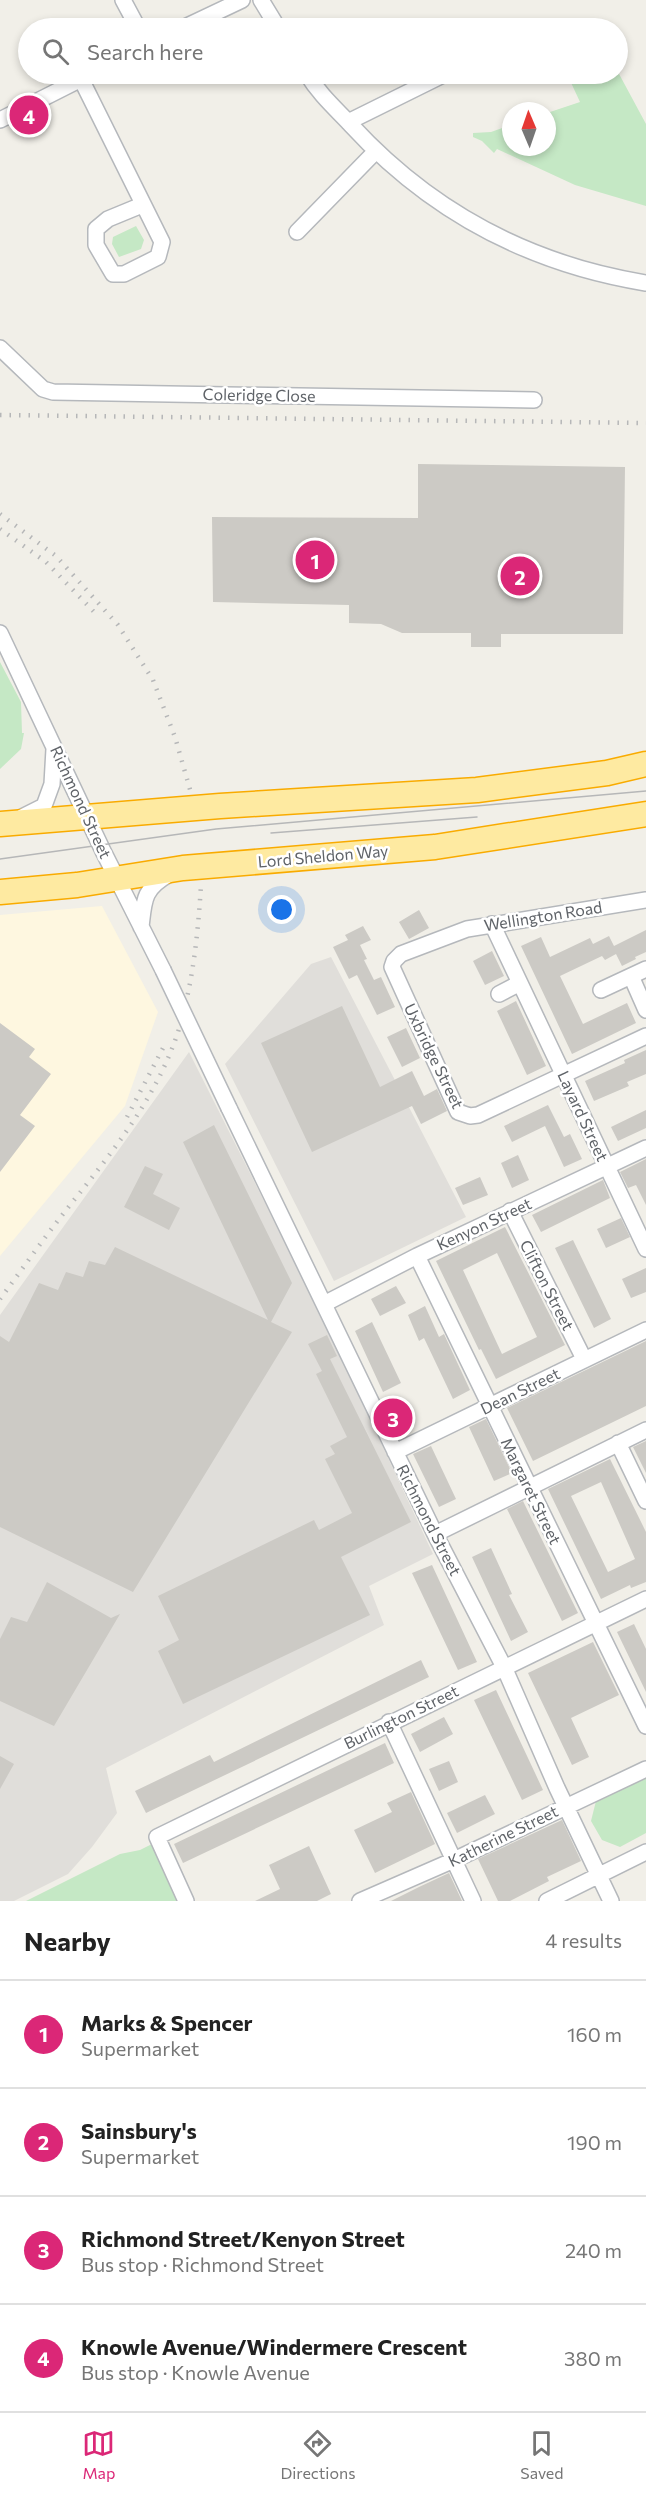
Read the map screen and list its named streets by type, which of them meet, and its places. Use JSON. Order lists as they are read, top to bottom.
{
  "streets": {
    "highway": ["Lord Sheldon Way"],
    "street": [
      "Coleridge Close",
      "Richmond Street",
      "Wellington Road",
      "Uxbridge Street",
      "Layard Street",
      "Kenyon Street",
      "Clifton Street",
      "Dean Street",
      "Margaret Street",
      "Burlington Street",
      "Katherine Street"
    ]
  },
  "crossings": [
    ["Richmond Street", "Lord Sheldon Way"],
    ["Richmond Street", "Kenyon Street"],
    ["Richmond Street", "Dean Street"],
    ["Richmond Street", "Burlington Street"],
    ["Richmond Street", "Katherine Street"],
    ["Wellington Road", "Uxbridge Street"],
    ["Wellington Road", "Layard Street"],
    ["Uxbridge Street", "Layard Street"],
    ["Layard Street", "Kenyon Street"],
    ["Kenyon Street", "Clifton Street"],
    ["Kenyon Street", "Margaret Street"],
    ["Clifton Street", "Dean Street"],
    ["Dean Street", "Margaret Street"],
    ["Margaret Street", "Burlington Street"]
  ],
  "north": "top",
  "page": {
    "search": "Search here",
    "pins": [
      "4",
      "1",
      "2",
      "3"
    ],
    "heading": ["Nearby", "4 results"],
    "list": [
      {
        "mark": "1",
        "name": "Marks & Spencer",
        "note": "Supermarket",
        "value": "160 m"
      },
      {
        "mark": "2",
        "name": "Sainsbury's",
        "note": "Supermarket",
        "value": "190 m"
      },
      {
        "mark": "3",
        "name": "Richmond Street/Kenyon Street",
        "note": "Bus stop · Richmond Street",
        "value": "240 m"
      },
      {
        "mark": "4",
        "name": "Knowle Avenue/Windermere Crescent",
        "note": "Bus stop · Knowle Avenue",
        "value": "380 m"
      }
    ],
    "nav": ["Map", "Directions", "Saved"]
  }
}
